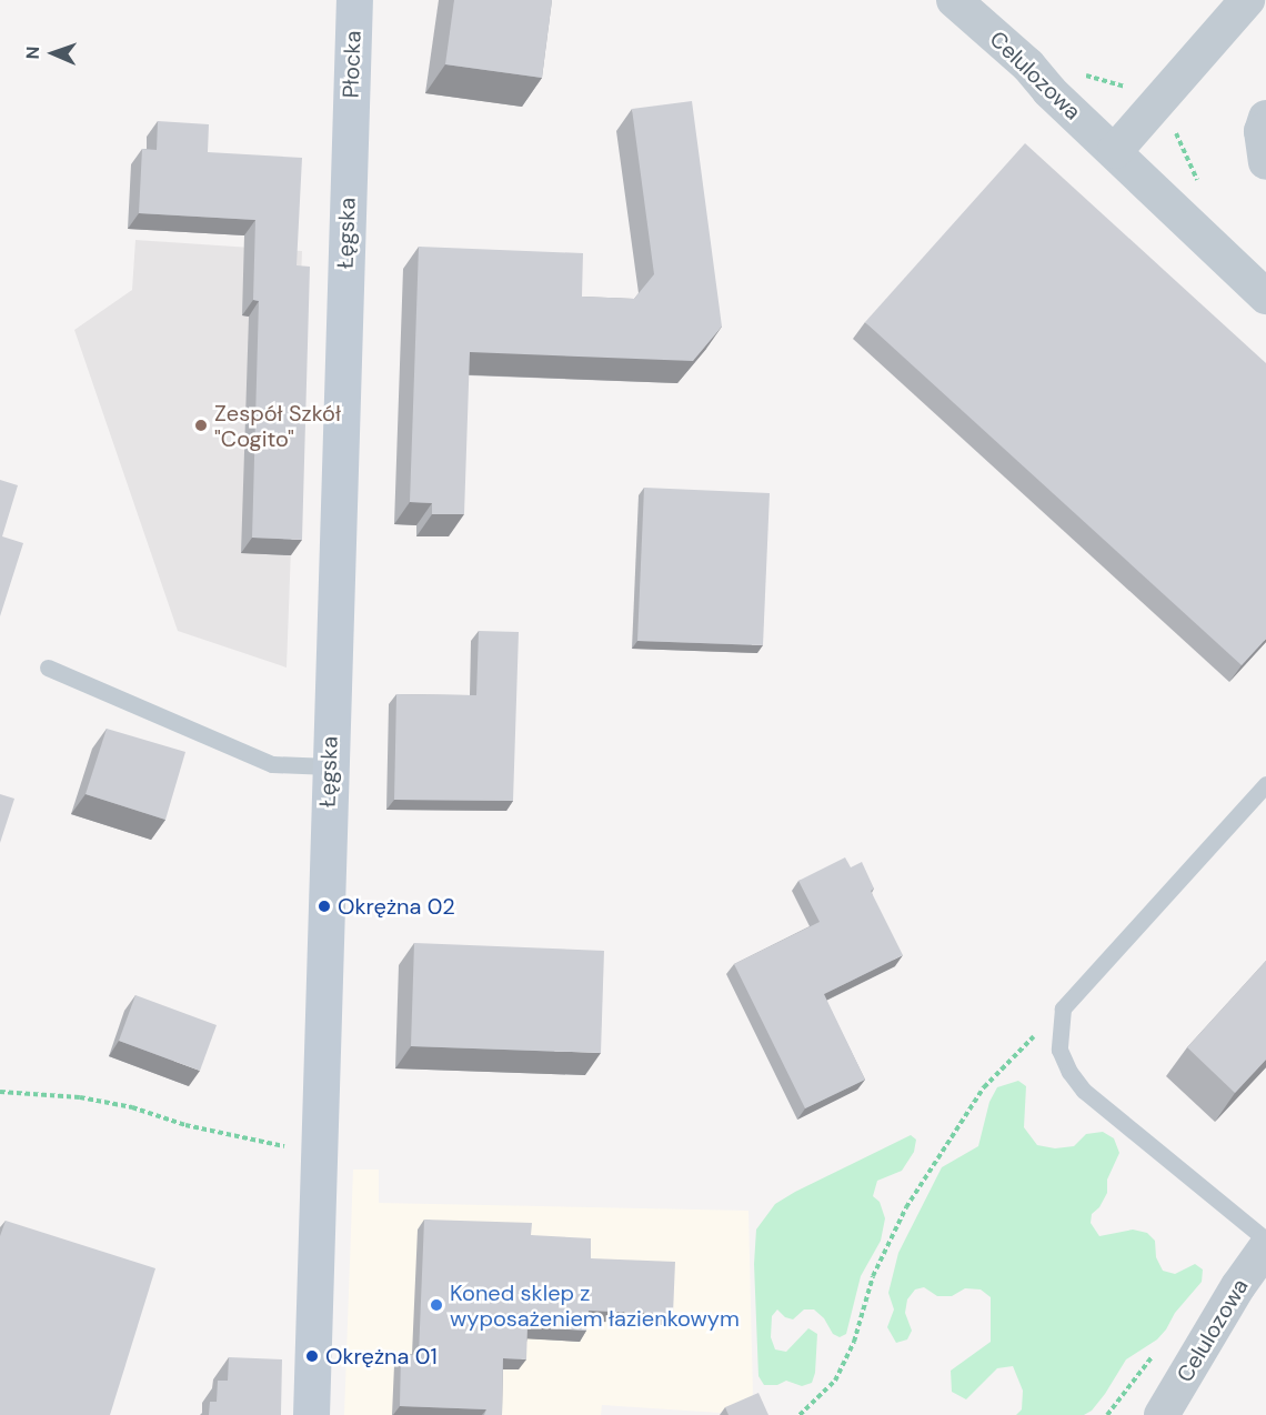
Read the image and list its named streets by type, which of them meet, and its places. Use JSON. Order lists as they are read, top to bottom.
{
  "streets": {
    "street": ["Płocka", "Celulozowa", "Łęgska"]
  },
  "crossings": [
    ["Płocka", "Łęgska"]
  ],
  "places": [
    "Zespół Szkół \"Cogito\"",
    "Okrężna 02",
    "Koned sklep z wyposażeniem łazienkowym",
    "Okrężna 01"
  ],
  "north": "left"
}
